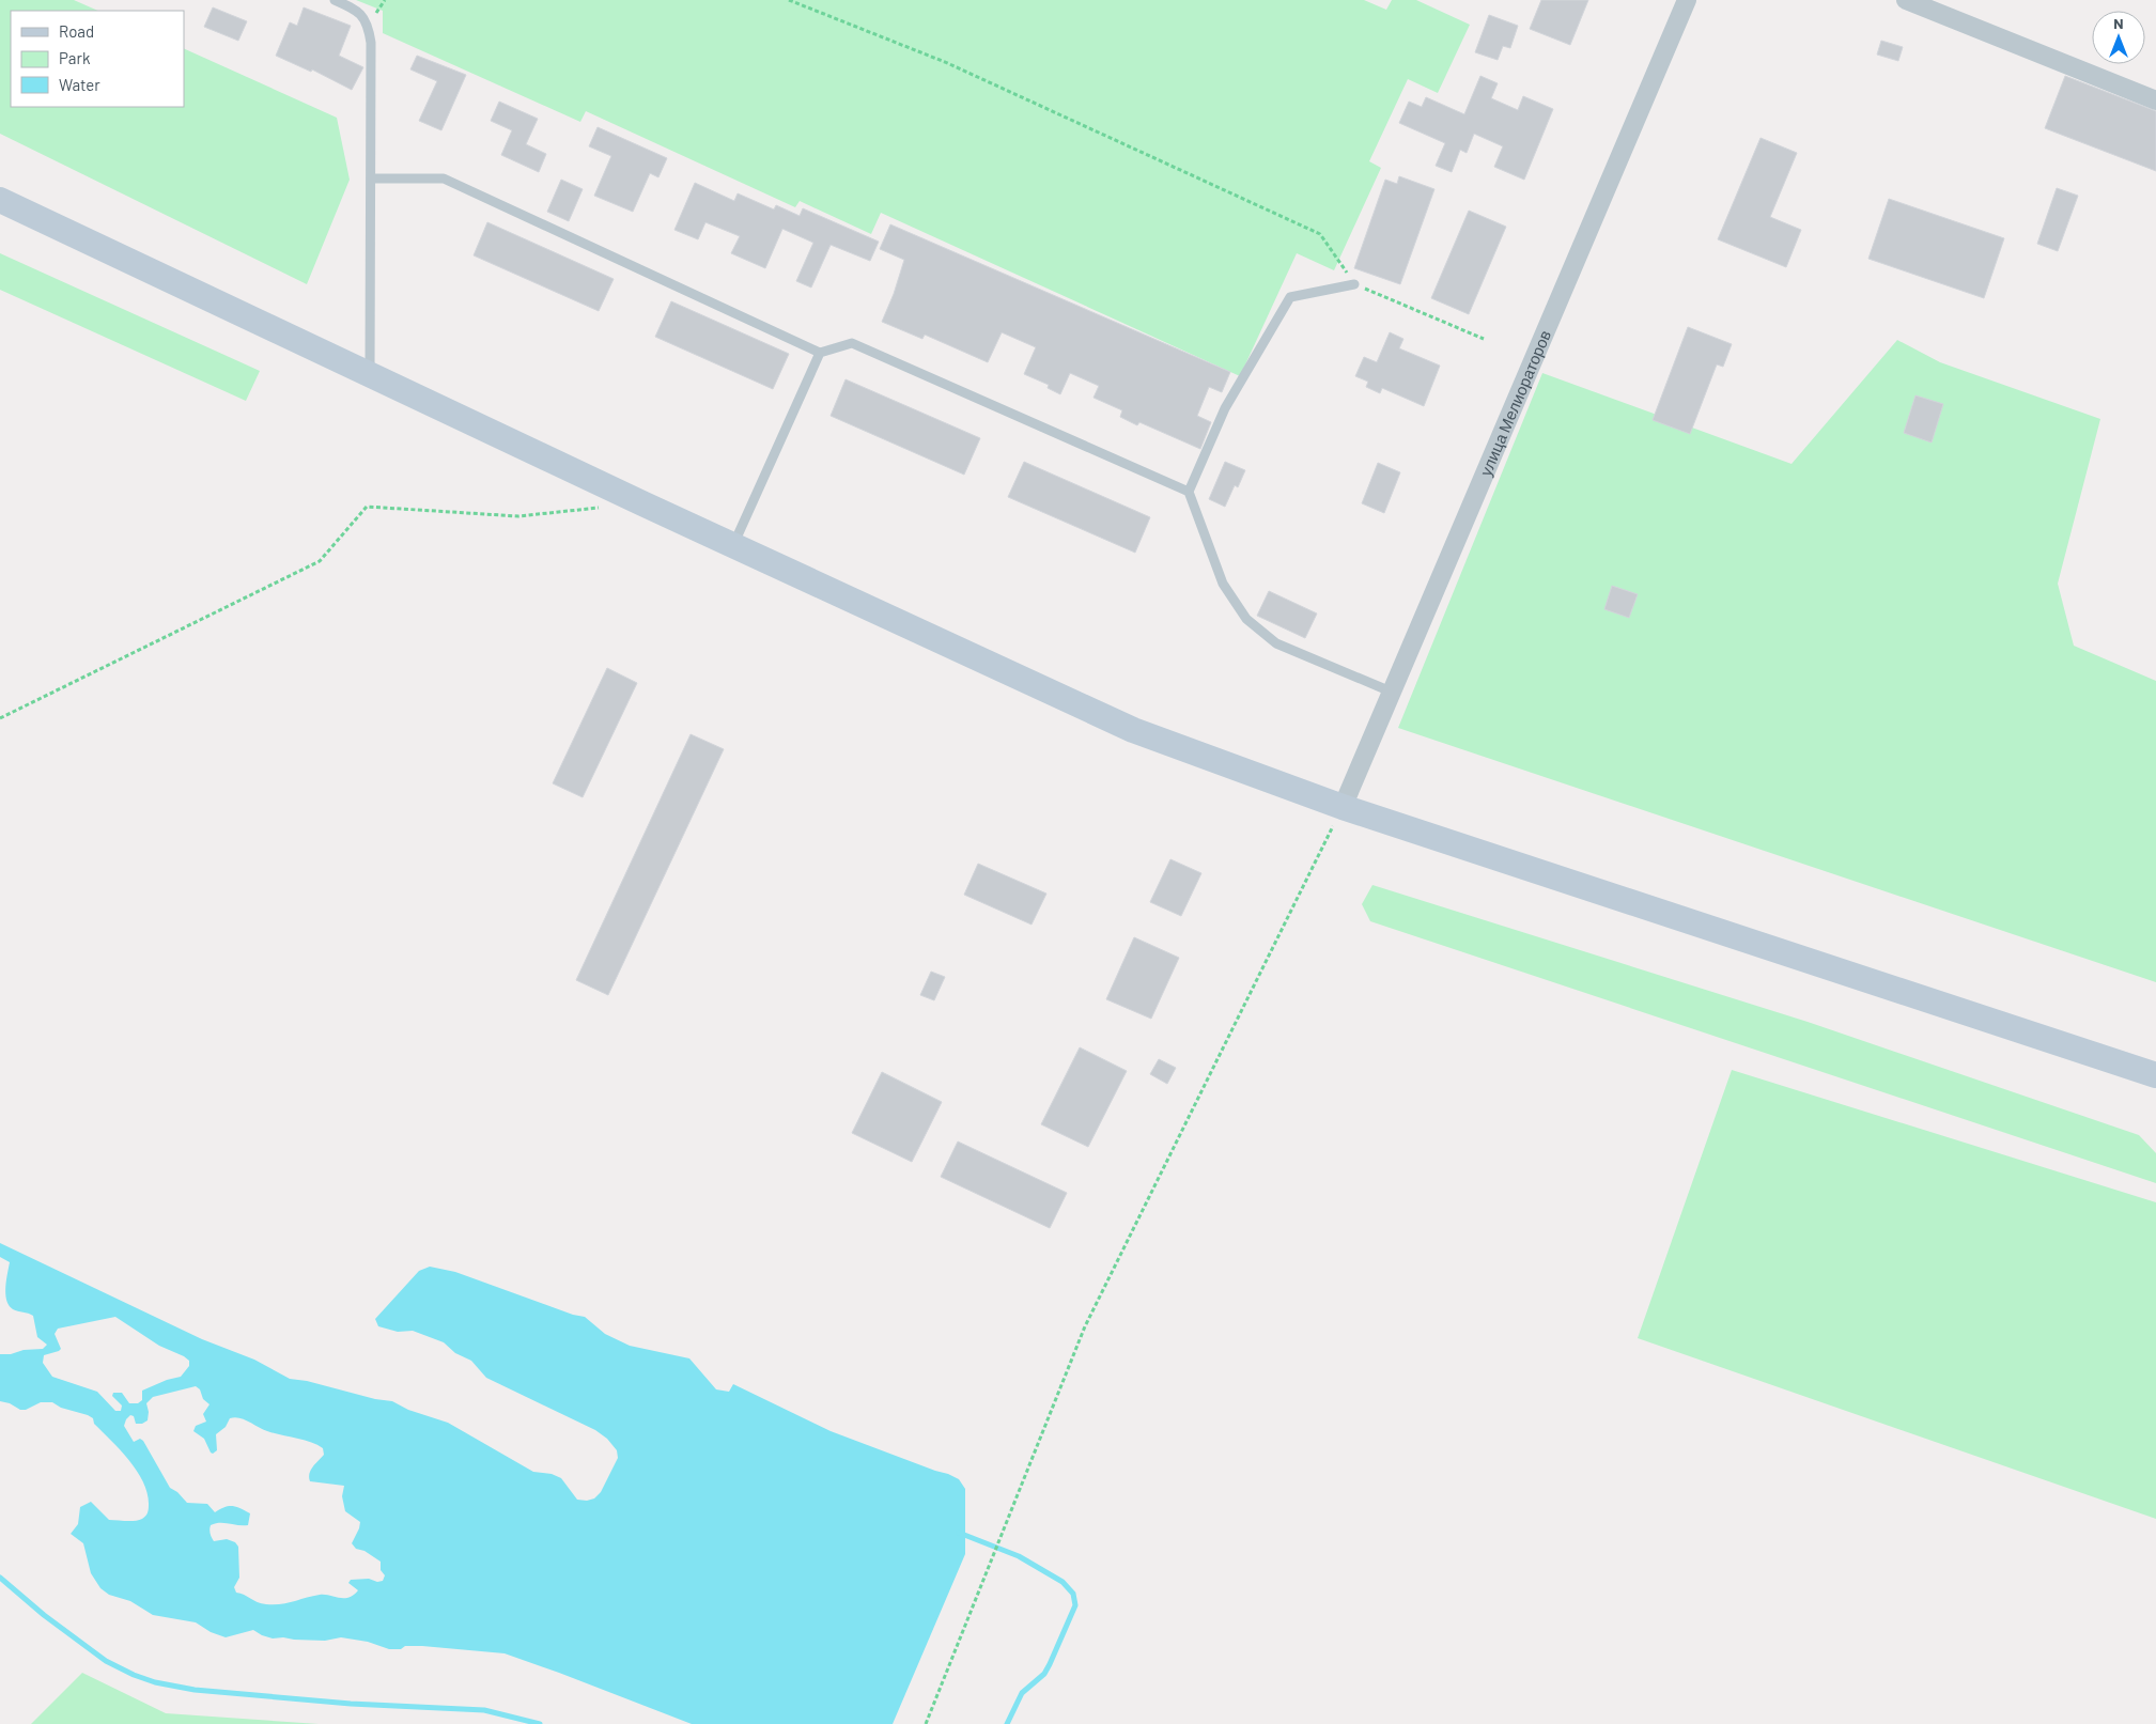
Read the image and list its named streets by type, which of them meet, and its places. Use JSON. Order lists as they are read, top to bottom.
{
  "streets": {
    "street": ["улица Мелиораторов"]
  },
  "legend": ["Road", "Park", "Water"],
  "north": "top"
}
